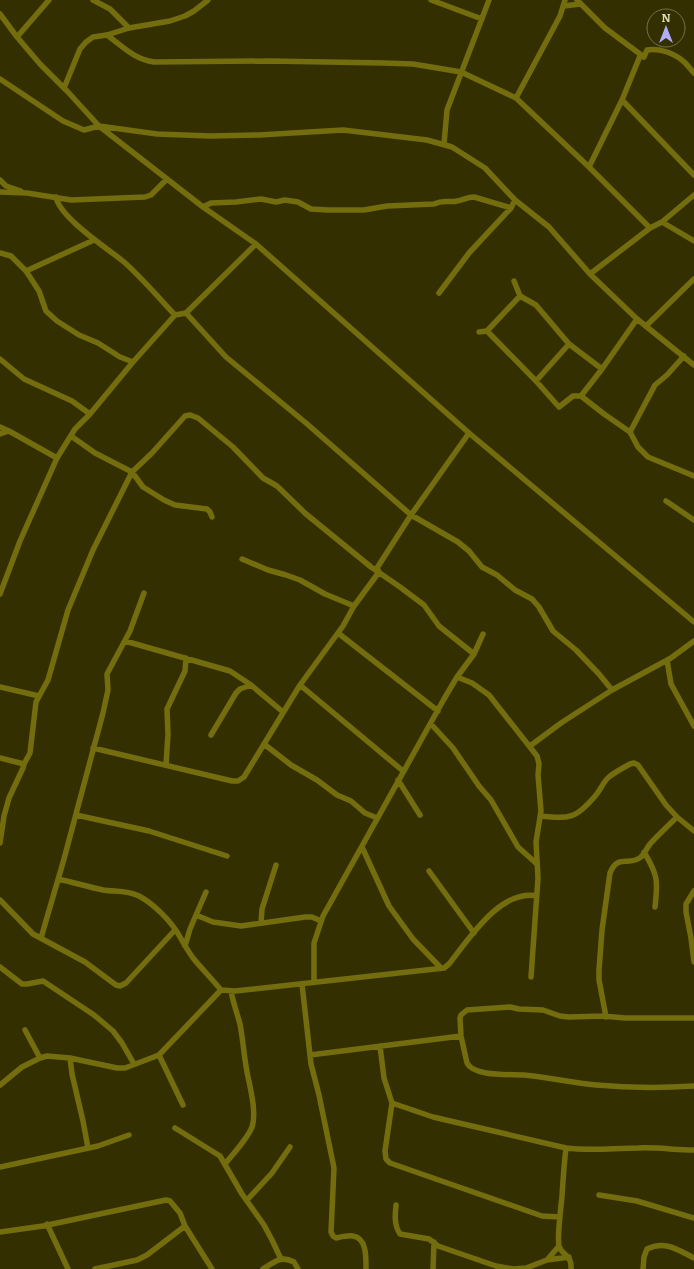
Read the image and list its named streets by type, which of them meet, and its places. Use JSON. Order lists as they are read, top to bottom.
{
  "north": "top"
}
